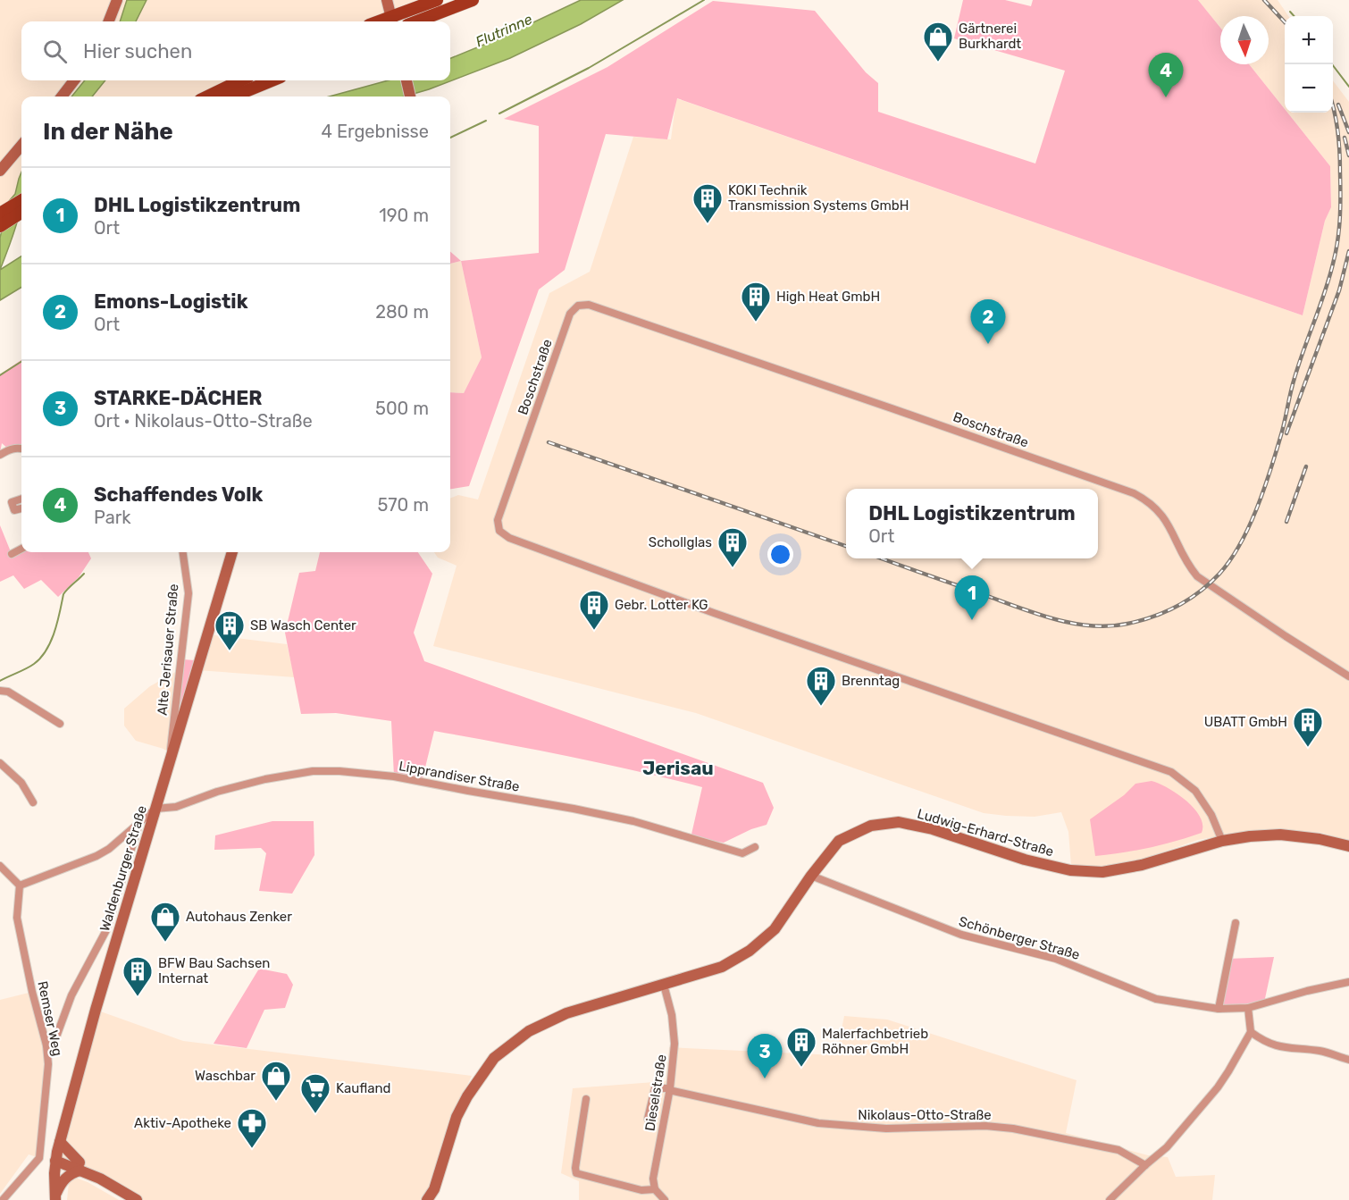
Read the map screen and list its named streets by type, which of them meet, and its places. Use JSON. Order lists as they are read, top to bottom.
{
  "streets": {
    "street": [
      "Boschstraße",
      "Alte Jerisauer Straße",
      "Lipprandiser Straße",
      "Ludwig-Erhard-Straße",
      "Waldenburger Straße",
      "Schönberger Straße",
      "Remser Weg",
      "Dieselstraße",
      "Nikolaus-Otto-Straße"
    ]
  },
  "crossings": [
    ["Boschstraße", "Ludwig-Erhard-Straße"],
    ["Alte Jerisauer Straße", "Waldenburger Straße"],
    ["Lipprandiser Straße", "Waldenburger Straße"],
    ["Ludwig-Erhard-Straße", "Schönberger Straße"],
    ["Ludwig-Erhard-Straße", "Dieselstraße"],
    ["Dieselstraße", "Nikolaus-Otto-Straße"]
  ],
  "districts": ["Jerisau"],
  "water": ["Flutrinne"],
  "places": {
    "shop": ["Gärtnerei Burkhardt", "Autohaus Zenker", "Waschbar"],
    "building": [
      "KOKI Technik Transmission Systems GmbH",
      "High Heat GmbH",
      "Schollglas",
      "Gebr. Lotter KG",
      "SB Wasch Center",
      "Brenntag",
      "UBATT GmbH",
      "BFW Bau Sachsen Internat",
      "Malerfachbetrieb Röhner GmbH"
    ],
    "supermarket": ["Kaufland"],
    "pharmacy": ["Aktiv-Apotheke"]
  },
  "north": "bottom",
  "page": {
    "map_buttons": ["+", "−"],
    "search": "Hier suchen",
    "pins": [
      "4",
      "2",
      "1",
      "3"
    ],
    "heading": ["In der Nähe", "4 Ergebnisse"],
    "list": [
      {
        "mark": "1",
        "name": "DHL Logistikzentrum",
        "note": "Ort",
        "value": "190 m"
      },
      {
        "mark": "2",
        "name": "Emons-Logistik",
        "note": "Ort",
        "value": "280 m"
      },
      {
        "mark": "3",
        "name": "STARKE-DÄCHER",
        "note": "Ort · Nikolaus-Otto-Straße",
        "value": "500 m"
      },
      {
        "mark": "4",
        "name": "Schaffendes Volk",
        "note": "Park",
        "value": "570 m"
      }
    ],
    "popup": ["DHL Logistikzentrum", "Ort"]
  }
}
